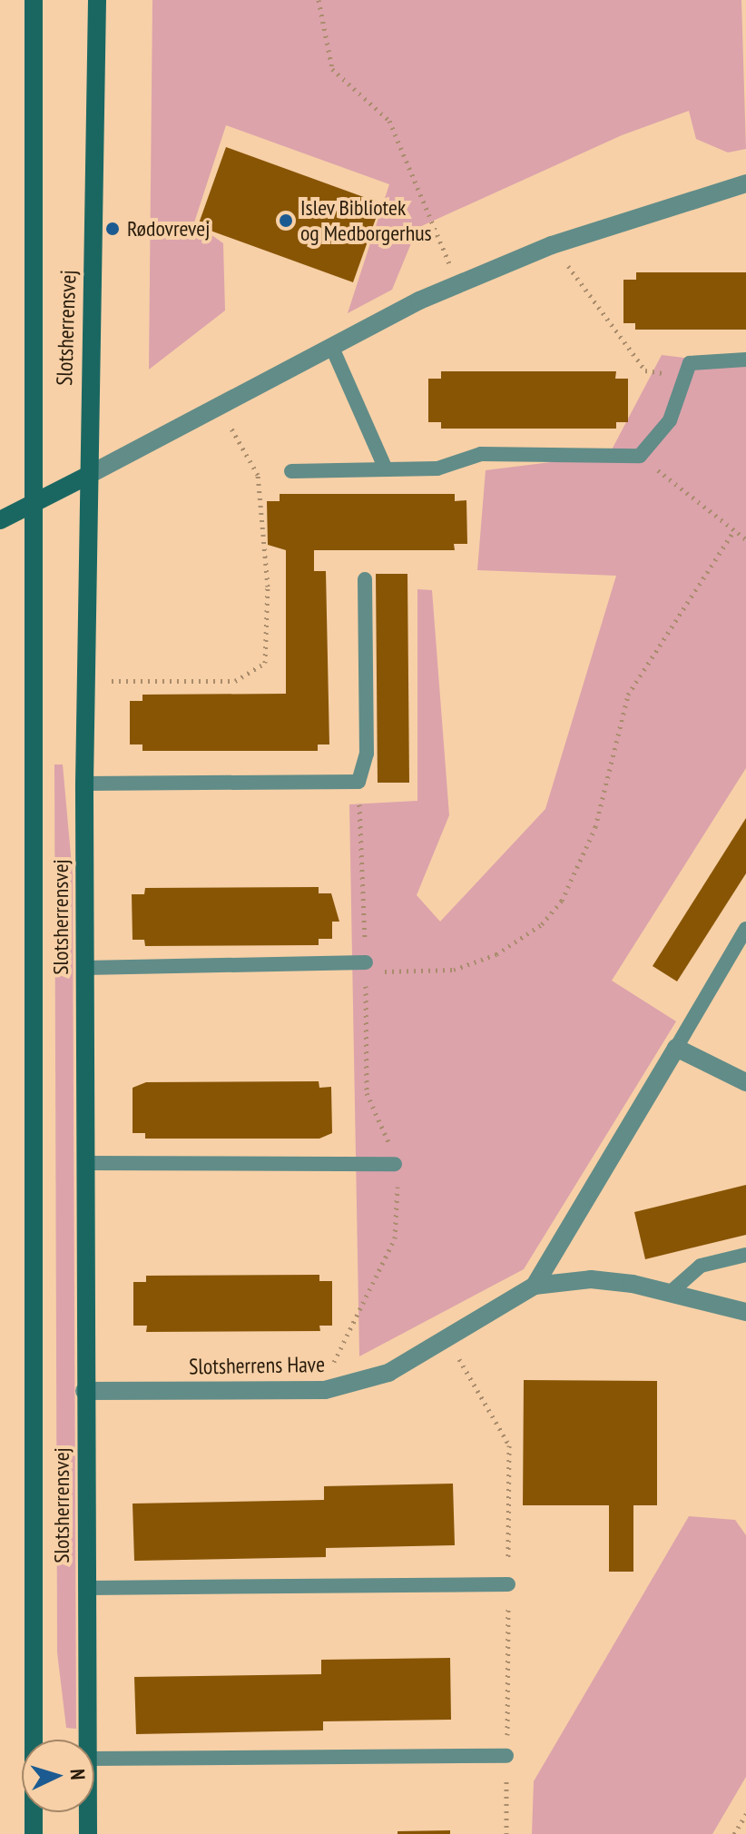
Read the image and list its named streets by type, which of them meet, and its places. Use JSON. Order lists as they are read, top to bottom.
{
  "streets": {
    "street": ["Slotsherrensvej", "Slotsherrens Have"]
  },
  "crossings": [
    ["Slotsherrensvej", "Slotsherrens Have"]
  ],
  "places": ["Islev Bibliotek og Medborgerhus", "Rødovrevej"],
  "north": "right"
}
